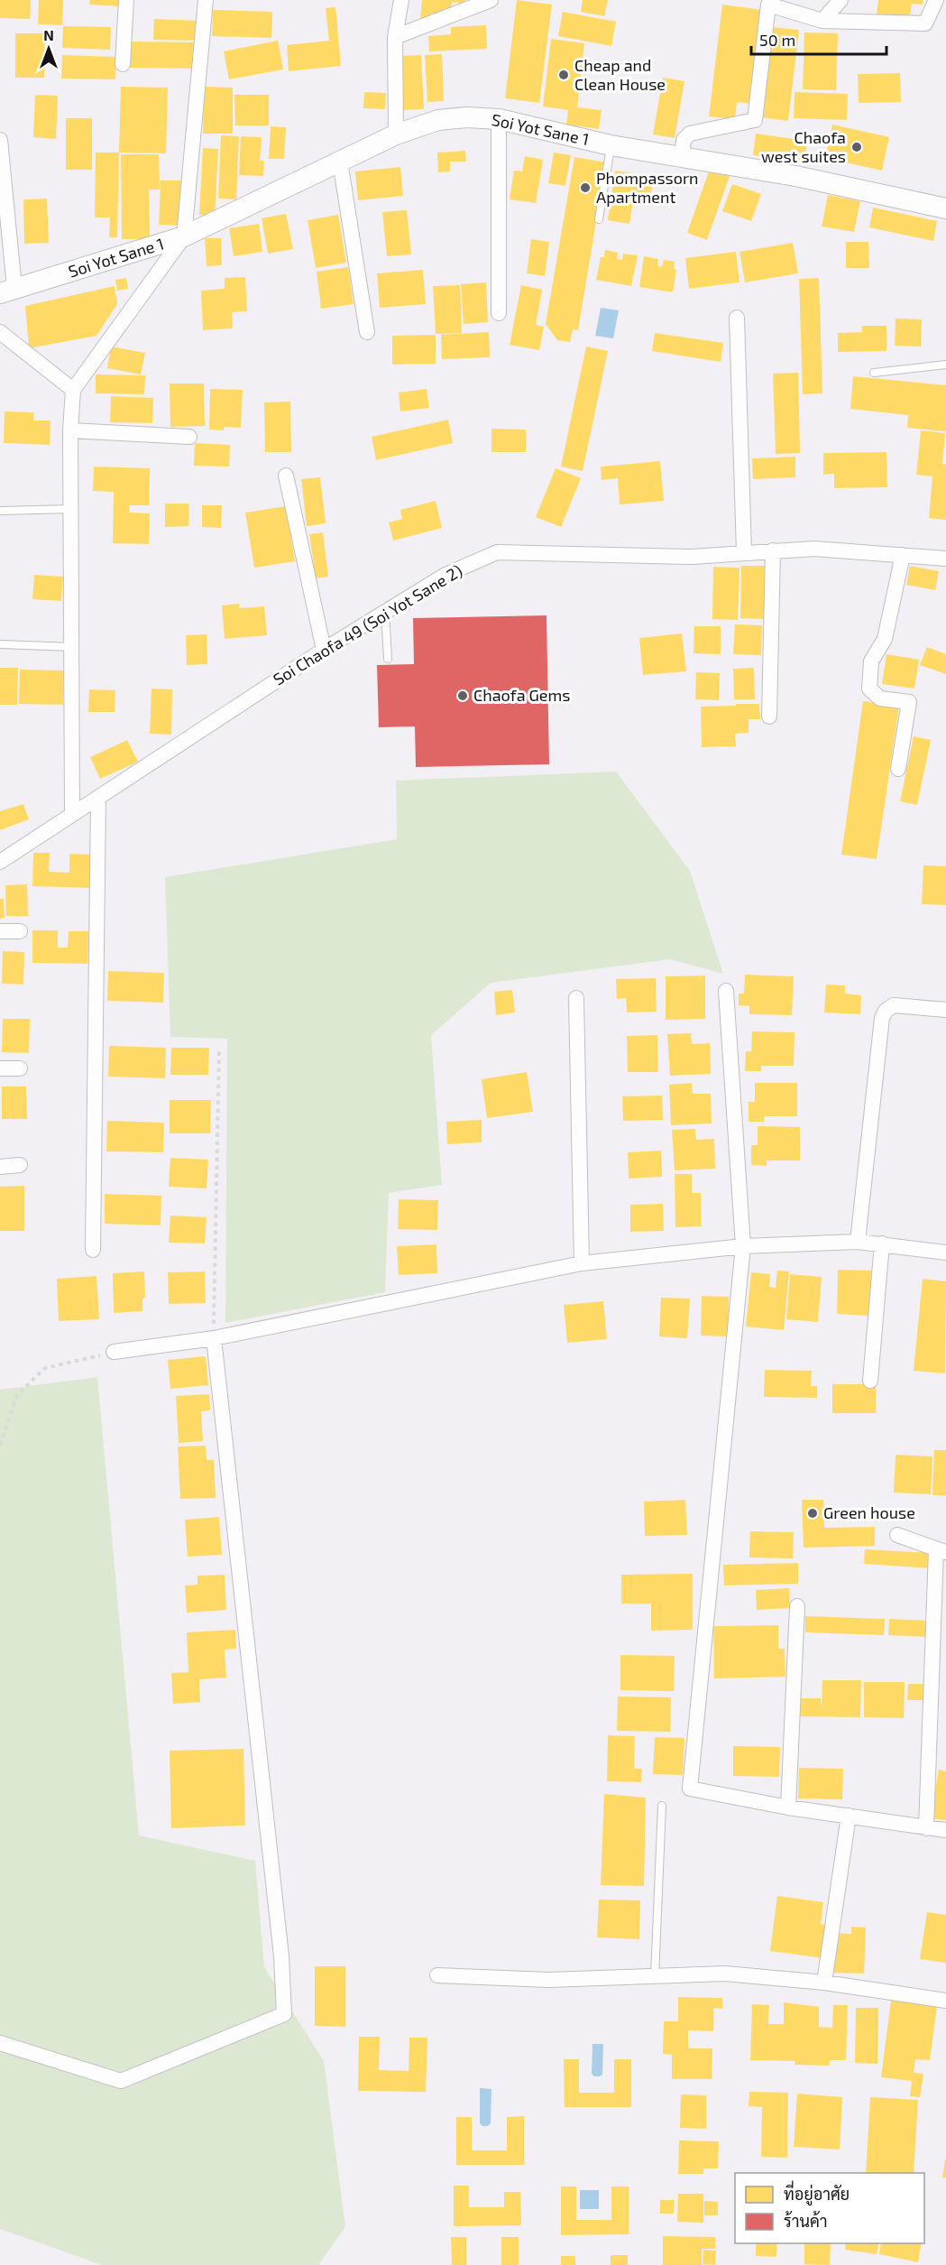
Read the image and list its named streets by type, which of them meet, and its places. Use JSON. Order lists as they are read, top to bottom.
{
  "streets": {
    "street": ["Soi Yot Sane 1", "Soi Chaofa 49 (Soi Yot Sane 2)"]
  },
  "places": [
    "Cheap and Clean House",
    "Chaofa west suites",
    "Phompassorn Apartment",
    "Chaofa Gems",
    "Green house"
  ],
  "legend": ["ที่อยู่อาศัย", "ร้านค้า"],
  "scale_bar": "50 m",
  "north": "top"
}
